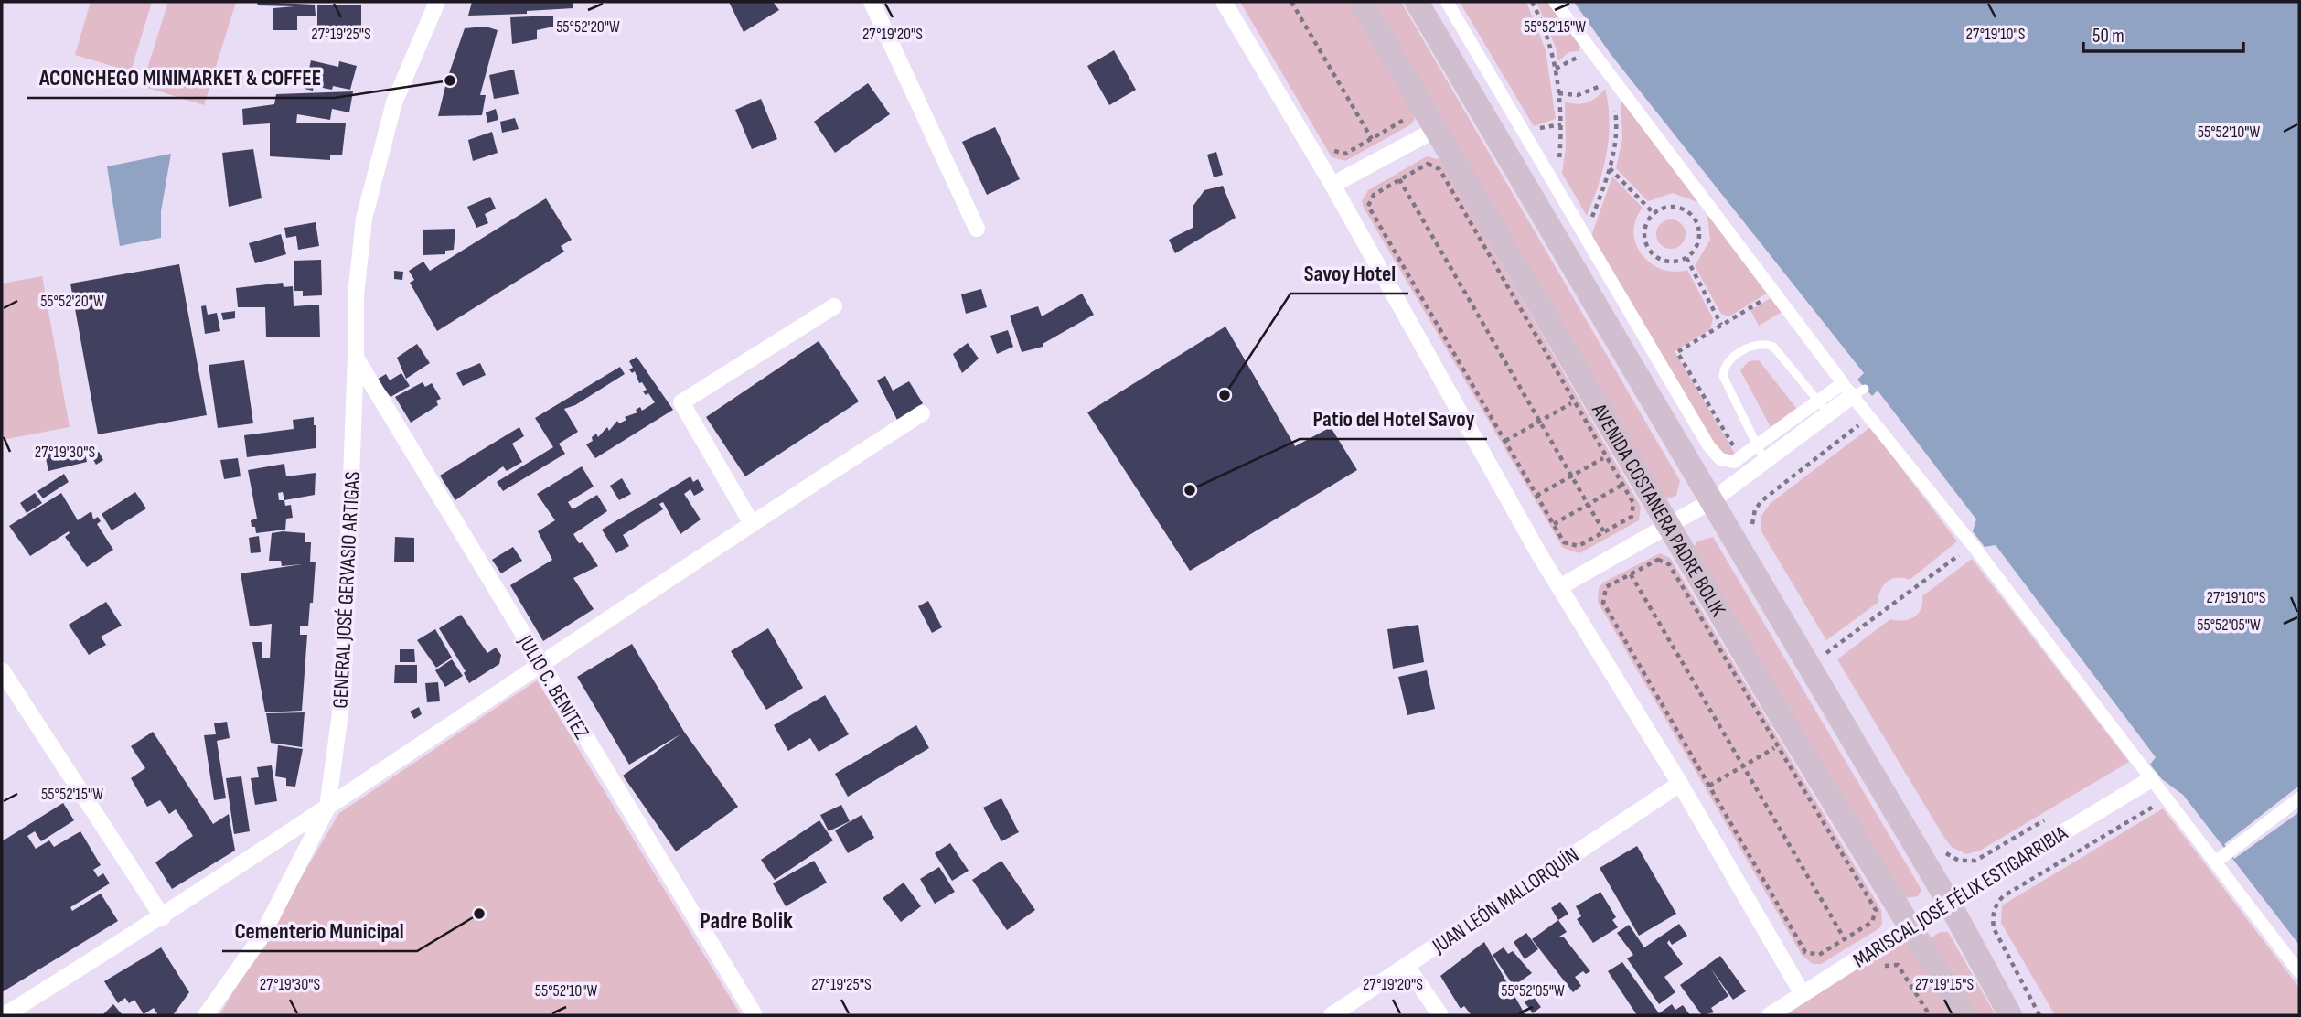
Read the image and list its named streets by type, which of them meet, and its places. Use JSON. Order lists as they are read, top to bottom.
{
  "streets": {
    "main road": ["AVENIDA COSTANERA PADRE BOLIK"],
    "street": [
      "GENERAL JOSÉ GERVASIO ARTIGAS",
      "JULIO C. BENITEZ",
      "MARISCAL JOSÉ FÉLIX ESTIGARRIBIA",
      "JUAN LEÓN MALLORQUÍN"
    ]
  },
  "crossings": [
    ["AVENIDA COSTANERA PADRE BOLIK", "MARISCAL JOSÉ FÉLIX ESTIGARRIBIA"],
    ["GENERAL JOSÉ GERVASIO ARTIGAS", "JULIO C. BENITEZ"]
  ],
  "districts": ["Padre Bolik"],
  "places": [
    "ACONCHEGO MINIMARKET & COFFEE",
    "Savoy Hotel",
    "Patio del Hotel Savoy",
    "Cementerio Municipal"
  ],
  "scale_bar": "50 m",
  "coordinates": [
    "55°52'20\"W",
    "55°52'15\"W",
    "27°19'25\"S",
    "27°19'20\"S",
    "27°19'10\"S",
    "55°52'10\"W",
    "27°19'30\"S",
    "55°52'05\"W",
    "27°19'15\"S"
  ]
}
